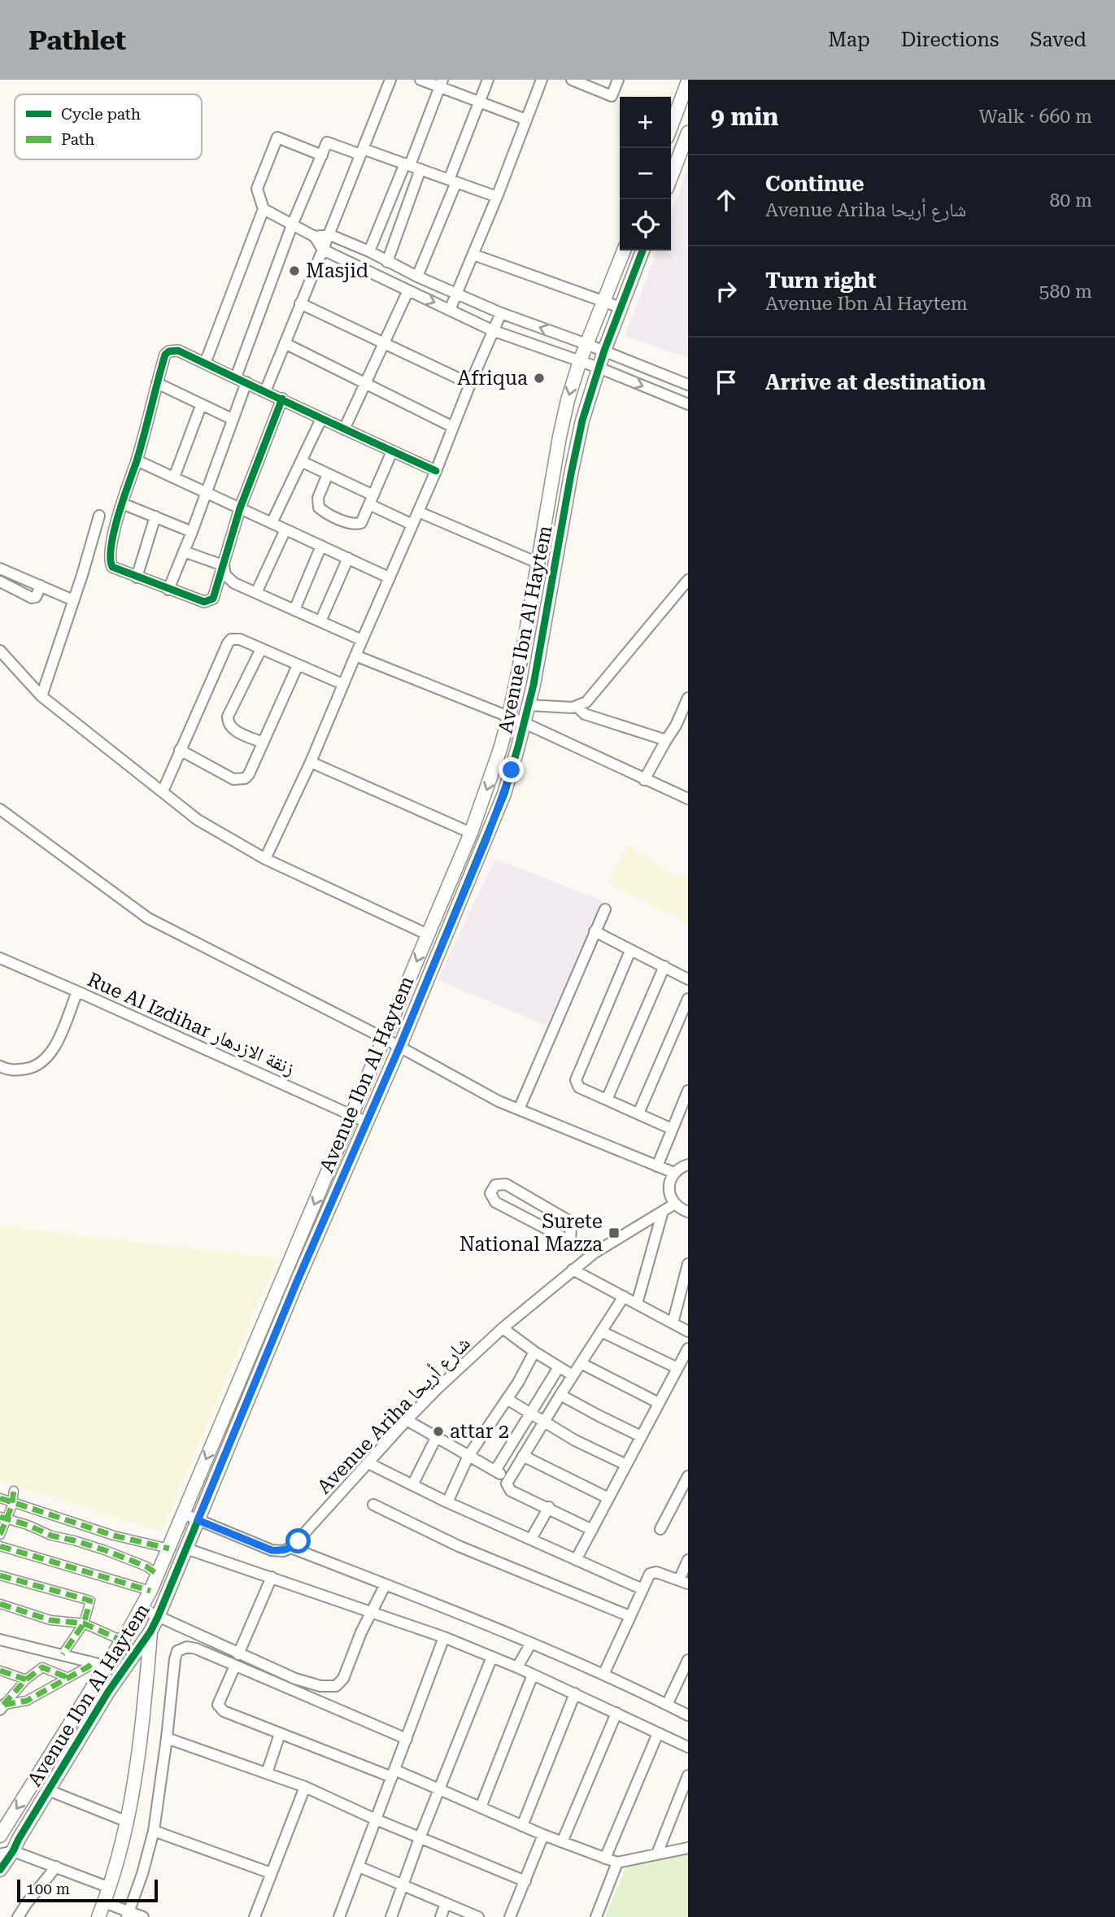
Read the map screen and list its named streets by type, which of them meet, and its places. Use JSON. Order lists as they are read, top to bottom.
{
  "streets": {
    "street": ["Avenue Ibn Al Haytem", "Rue Al Izdihar زنقة الازدهار", "Avenue Ariha شارع أريحا"]
  },
  "crossings": [
    ["Avenue Ibn Al Haytem", "Rue Al Izdihar زنقة الازدهار"]
  ],
  "places": {
    "other": ["Masjid", "Afriqua", "attar 2"],
    "transit": ["Surete National Mazza"]
  },
  "legend": ["Cycle path", "Path"],
  "scale_bar": "100 m",
  "page": {
    "header": "Pathlet",
    "nav": ["Map", "Directions", "Saved"],
    "heading": ["9 min", "Walk · 660 m"],
    "map_buttons": ["+", "−"],
    "list": [
      ["Continue", "Avenue Ariha شارع أريحا", "80 m"],
      ["Turn right", "Avenue Ibn Al Haytem", "580 m"],
      "Arrive at destination"
    ],
    "scale": "100 m"
  }
}
